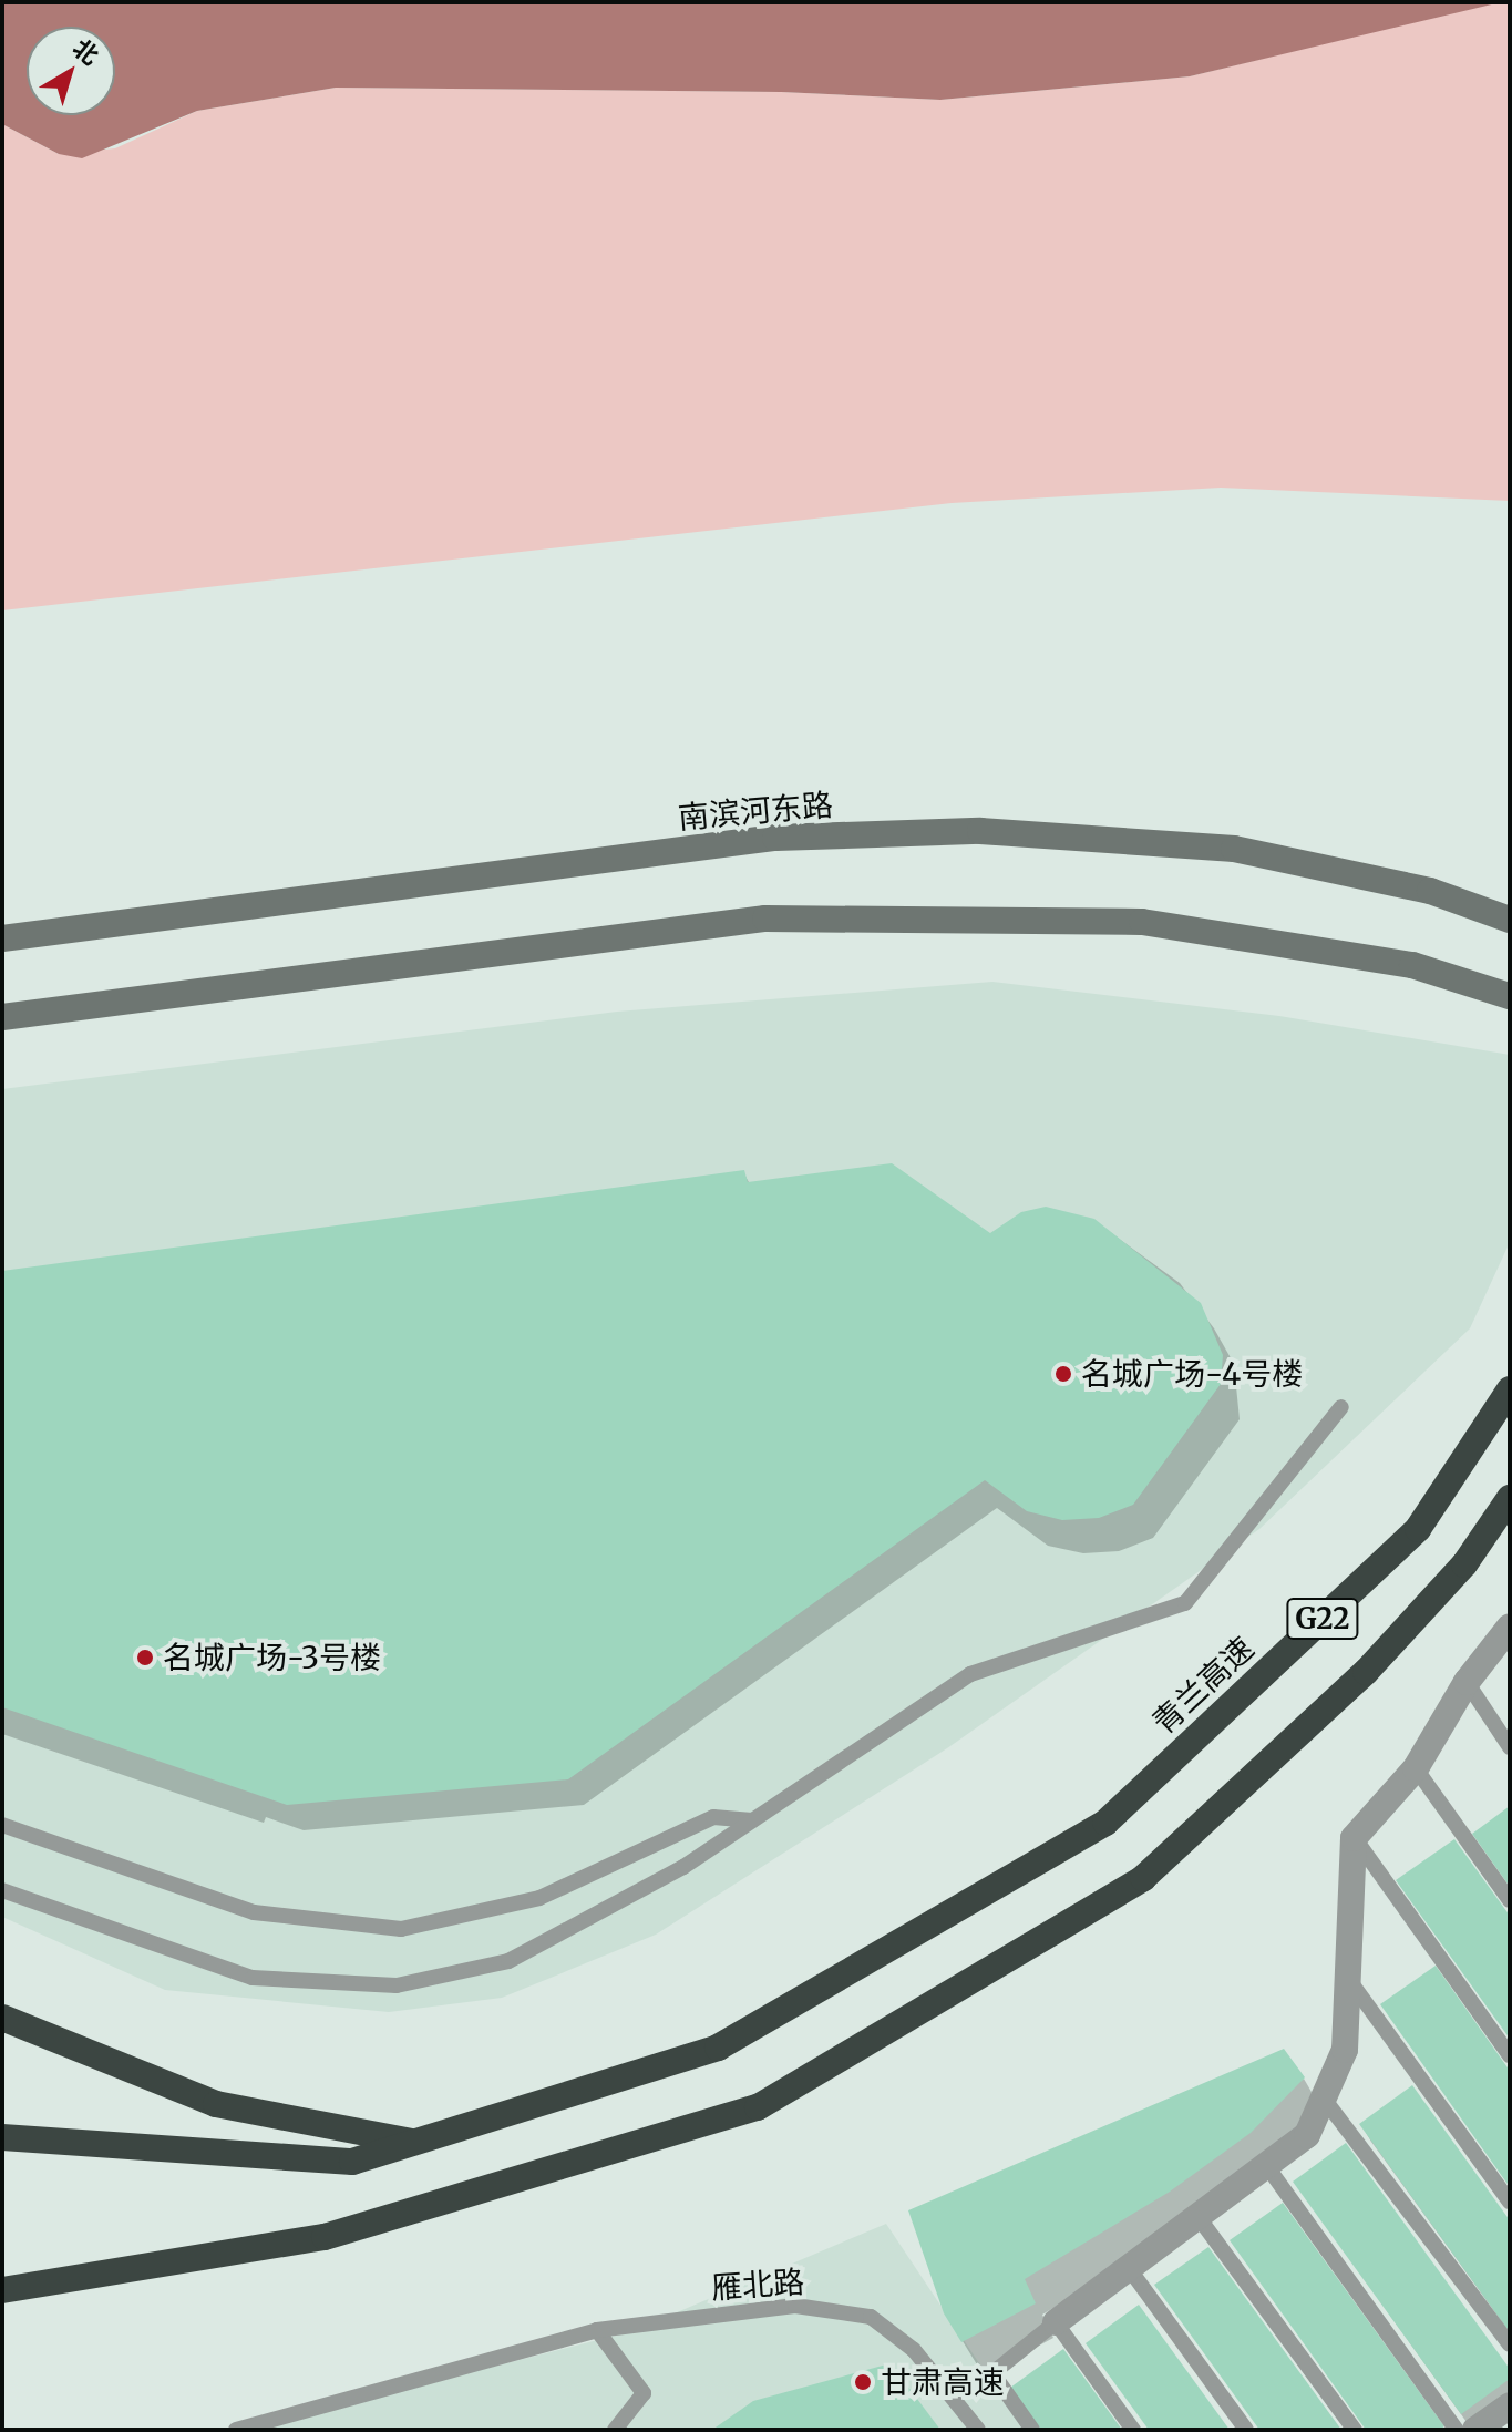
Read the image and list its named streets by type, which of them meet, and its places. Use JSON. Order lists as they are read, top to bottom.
{
  "streets": {
    "highway": ["G22", "青兰高速"],
    "main road": ["南滨河东路"],
    "lane": ["雁北路"]
  },
  "places": ["名城广场-4号楼", "名城广场-3号楼", "甘肃高速"],
  "north": "top right"
}
